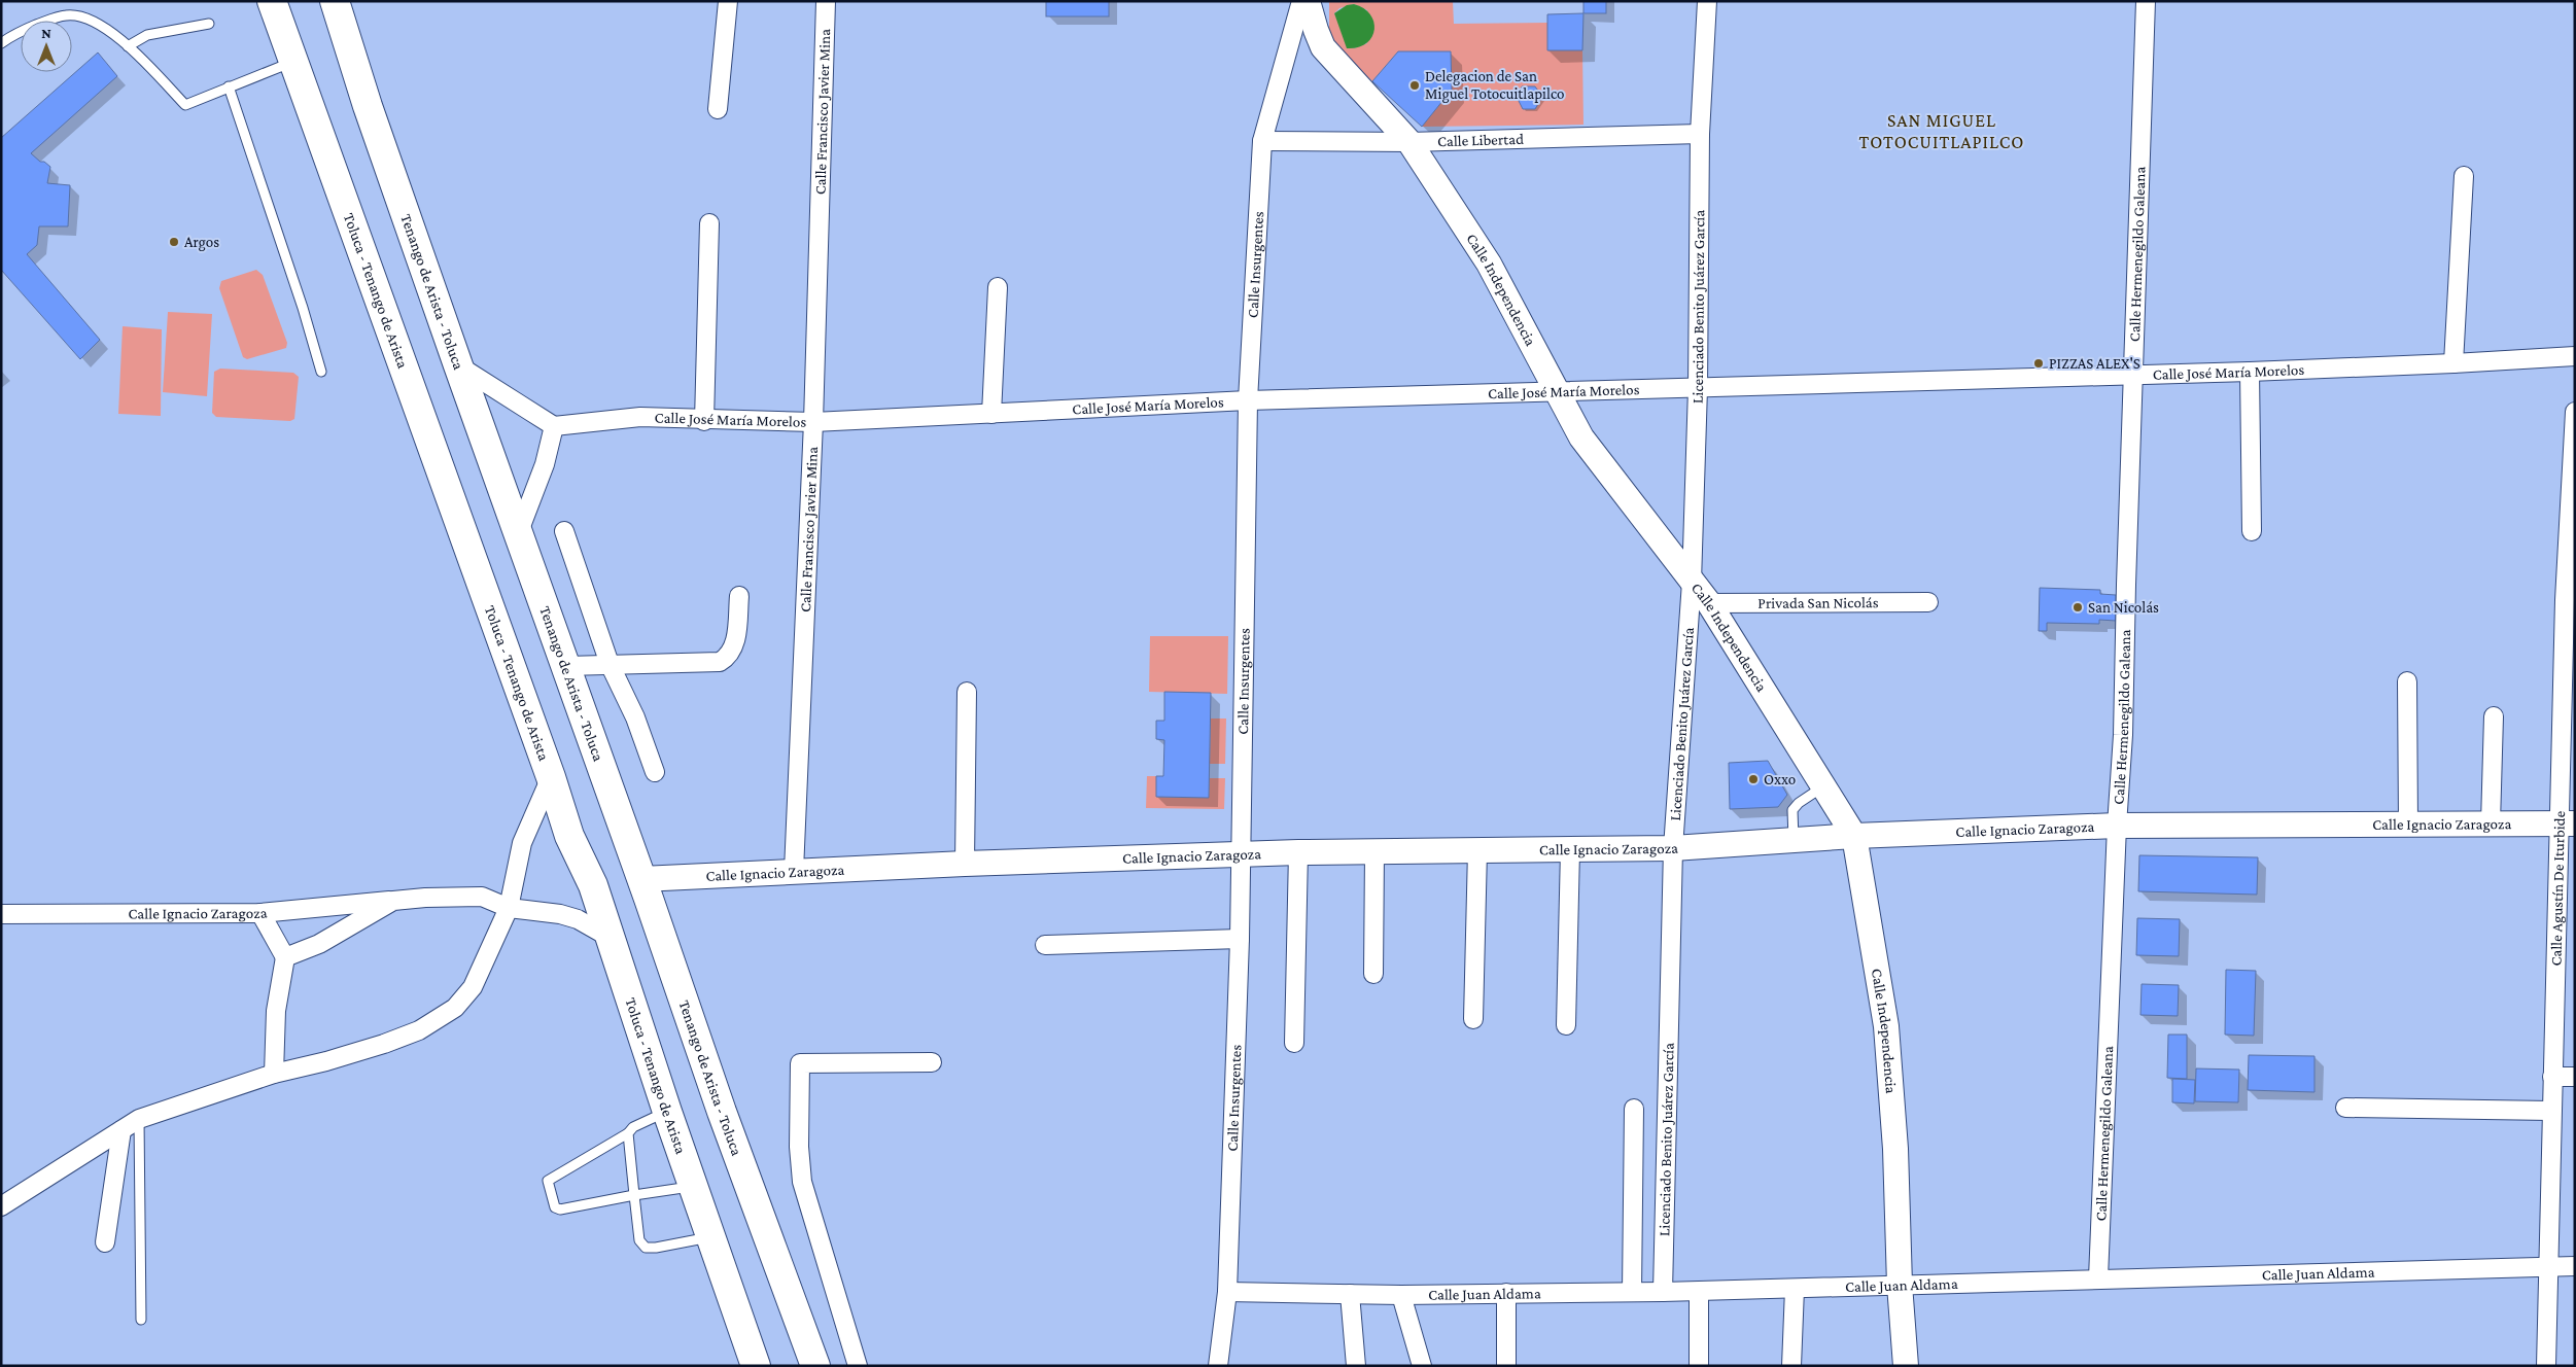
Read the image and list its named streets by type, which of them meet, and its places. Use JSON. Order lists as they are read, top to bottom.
{
  "streets": {
    "highway": ["Toluca - Tenango de Arista", "Tenango de Arista - Toluca"],
    "street": [
      "Calle Francisco Javier Mina",
      "Calle Libertad",
      "Calle Hermenegildo Galeana",
      "Calle Insurgentes",
      "Calle Independencia",
      "Licenciado Benito Juárez García",
      "Calle José María Morelos",
      "Privada San Nicolás",
      "Calle Ignacio Zaragoza",
      "Calle Agustín De Iturbide",
      "Calle Juan Aldama"
    ]
  },
  "crossings": [
    ["Calle Francisco Javier Mina", "Calle José María Morelos"],
    ["Calle Francisco Javier Mina", "Calle Ignacio Zaragoza"],
    ["Calle Libertad", "Calle Insurgentes"],
    ["Calle Libertad", "Calle Independencia"],
    ["Calle Libertad", "Licenciado Benito Juárez García"],
    ["Calle Hermenegildo Galeana", "Calle José María Morelos"],
    ["Calle Hermenegildo Galeana", "Calle Ignacio Zaragoza"],
    ["Calle Hermenegildo Galeana", "Calle Juan Aldama"],
    ["Calle Insurgentes", "Calle José María Morelos"],
    ["Calle Insurgentes", "Calle Ignacio Zaragoza"],
    ["Calle Insurgentes", "Calle Juan Aldama"],
    ["Toluca - Tenango de Arista", "Calle Ignacio Zaragoza"],
    ["Calle Independencia", "Licenciado Benito Juárez García"],
    ["Calle Independencia", "Calle José María Morelos"],
    ["Calle Independencia", "Privada San Nicolás"],
    ["Calle Independencia", "Calle Ignacio Zaragoza"],
    ["Calle Independencia", "Calle Juan Aldama"],
    ["Tenango de Arista - Toluca", "Calle Ignacio Zaragoza"],
    ["Licenciado Benito Juárez García", "Calle José María Morelos"],
    ["Licenciado Benito Juárez García", "Calle Ignacio Zaragoza"],
    ["Licenciado Benito Juárez García", "Calle Juan Aldama"],
    ["Calle Ignacio Zaragoza", "Calle Agustín De Iturbide"],
    ["Calle Agustín De Iturbide", "Calle Juan Aldama"]
  ],
  "districts": ["SAN MIGUEL TOTOCUITLAPILCO"],
  "places": [
    "Delegacion de San Miguel Totocuitlapilco",
    "Argos",
    "PIZZAS ALEX'S",
    "San Nicolás",
    "Oxxo"
  ],
  "north": "top"
}
